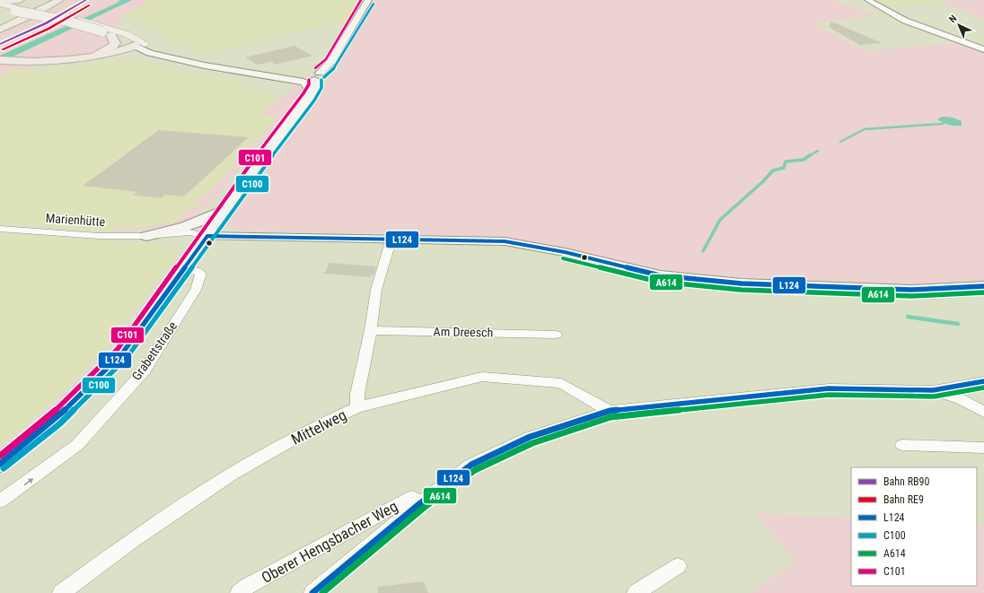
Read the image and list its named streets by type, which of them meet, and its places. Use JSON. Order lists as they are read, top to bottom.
{
  "streets": {
    "street": [
      "Marienhütte",
      "Am Dreesch",
      "Grabettstraße",
      "Mittelweg",
      "Oberer Hengsbacher Weg"
    ]
  },
  "crossings": [
    ["Mittelweg", "Oberer Hengsbacher Weg"]
  ],
  "one_way": ["Grabettstraße"],
  "lines": [
    "rail line RB90",
    "transit line C101",
    "transit line C100",
    "rail line RE9",
    "transit line L124",
    "transit line A614"
  ],
  "legend": [
    "Bahn RB90",
    "Bahn RE9",
    "L124",
    "C100",
    "A614",
    "C101"
  ],
  "north": "top left"
}
